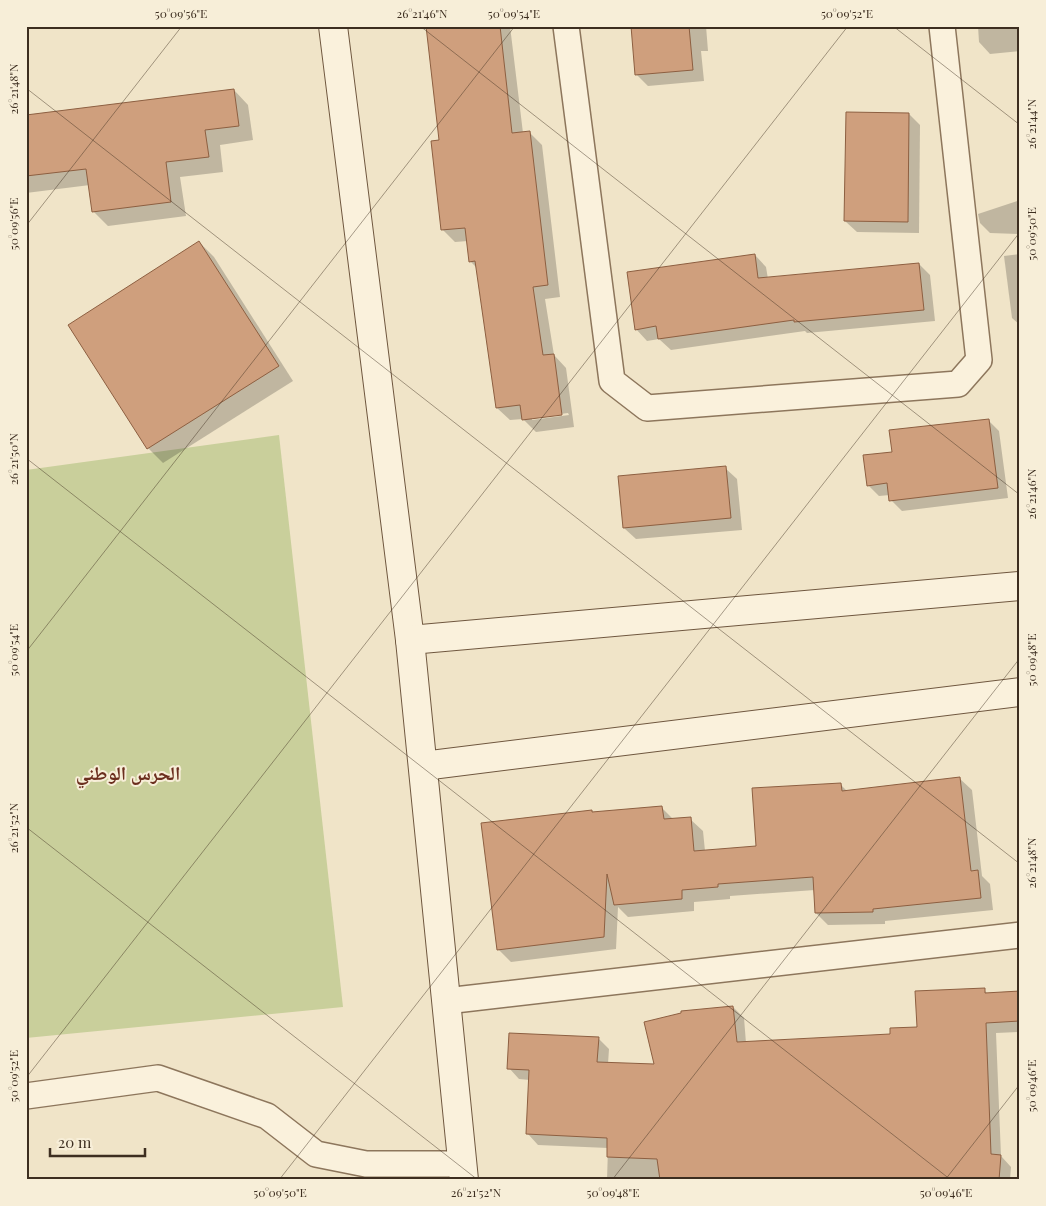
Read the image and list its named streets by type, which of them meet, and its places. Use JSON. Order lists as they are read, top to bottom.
{
  "districts": ["الحرس الوطني"],
  "scale_bar": "20 m",
  "coordinates": [
    "50°09'56\"E",
    "26°21'46\"N",
    "50°09'54\"E",
    "50°09'52\"E",
    "26°21'48\"N",
    "26°21'44\"N",
    "50°09'50\"E",
    "26°21'50\"N",
    "50°09'48\"E",
    "26°21'52\"N",
    "50°09'46\"E"
  ]
}
